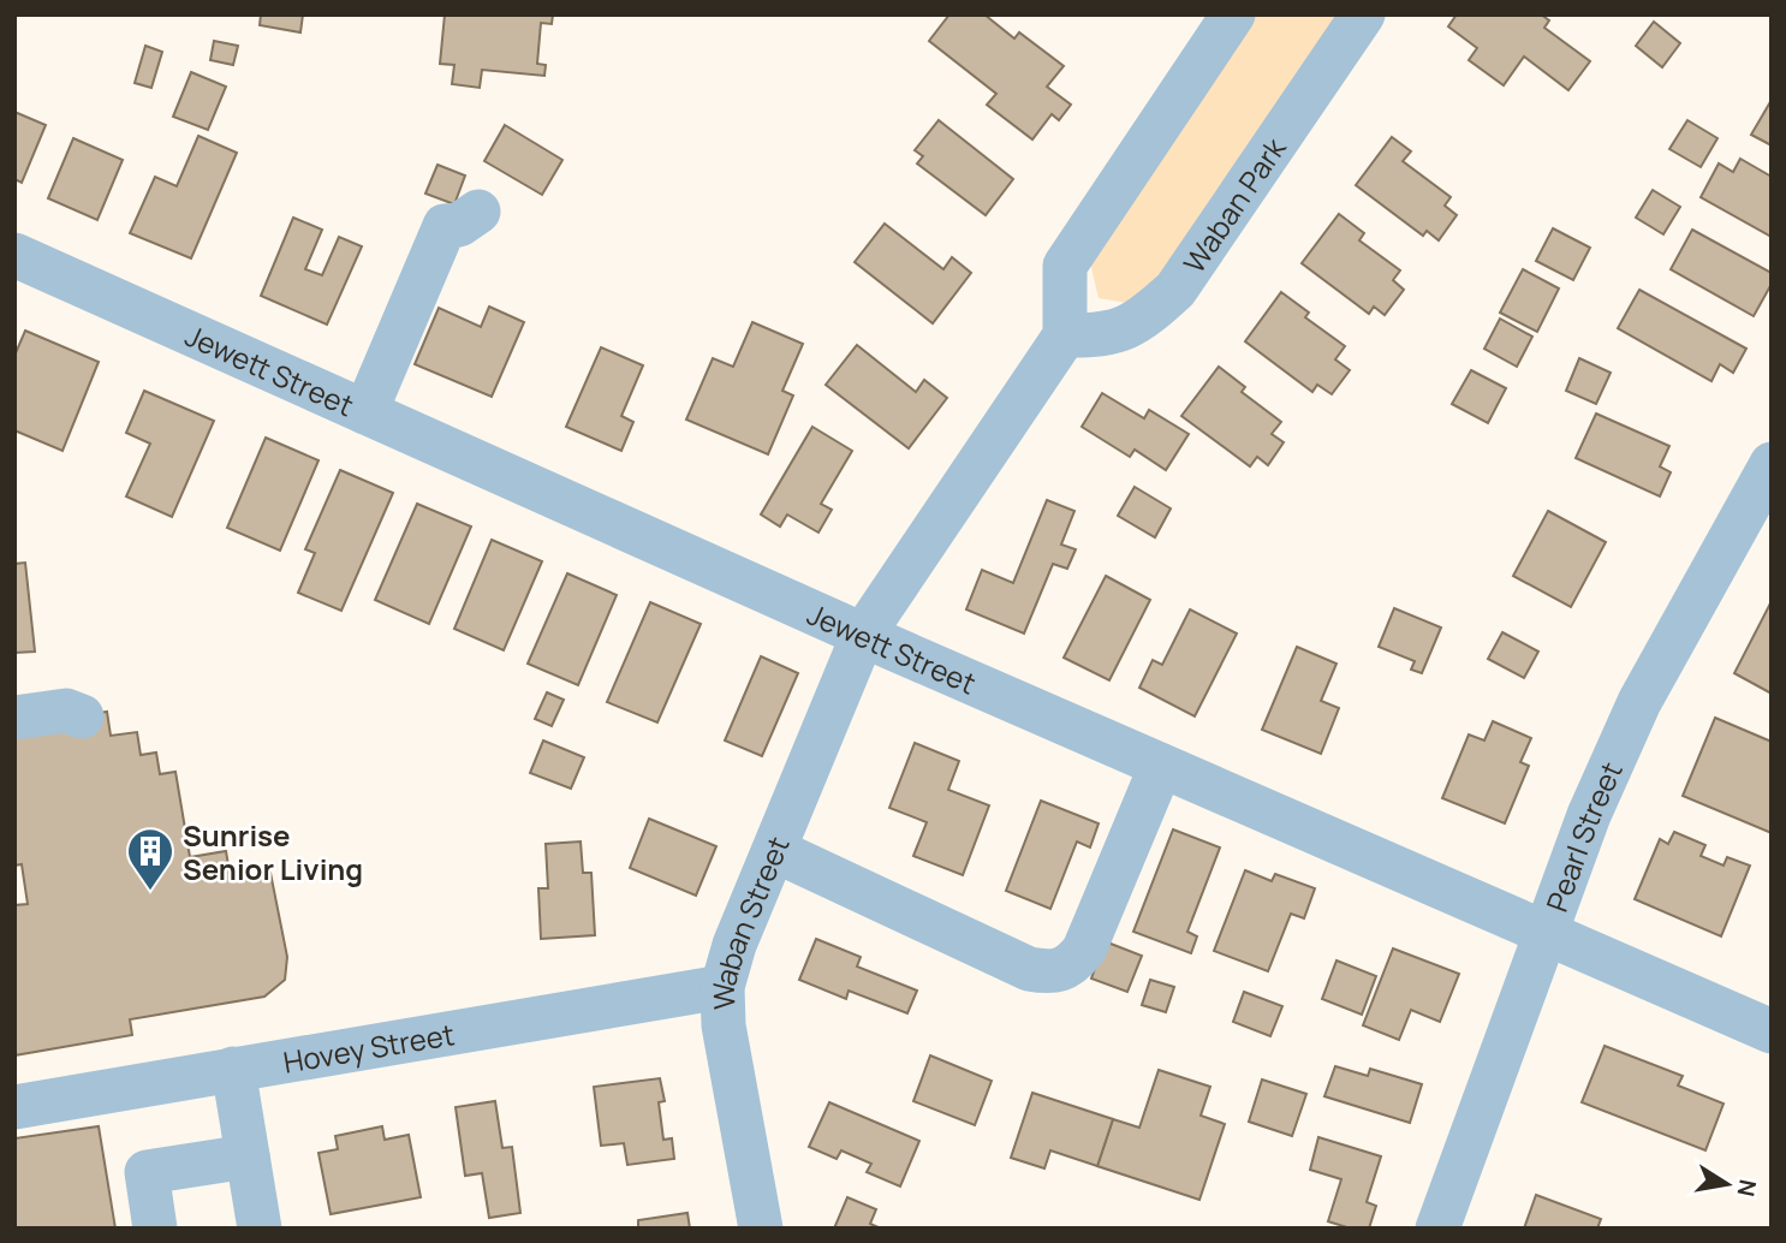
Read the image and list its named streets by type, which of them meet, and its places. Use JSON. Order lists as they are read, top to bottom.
{
  "streets": {
    "street": [
      "Waban Park",
      "Jewett Street",
      "Pearl Street",
      "Waban Street",
      "Hovey Street"
    ]
  },
  "crossings": [
    ["Jewett Street", "Pearl Street"],
    ["Jewett Street", "Waban Street"],
    ["Waban Street", "Hovey Street"]
  ],
  "places": {
    "building": ["Sunrise Senior Living"]
  },
  "north": "right"
}
